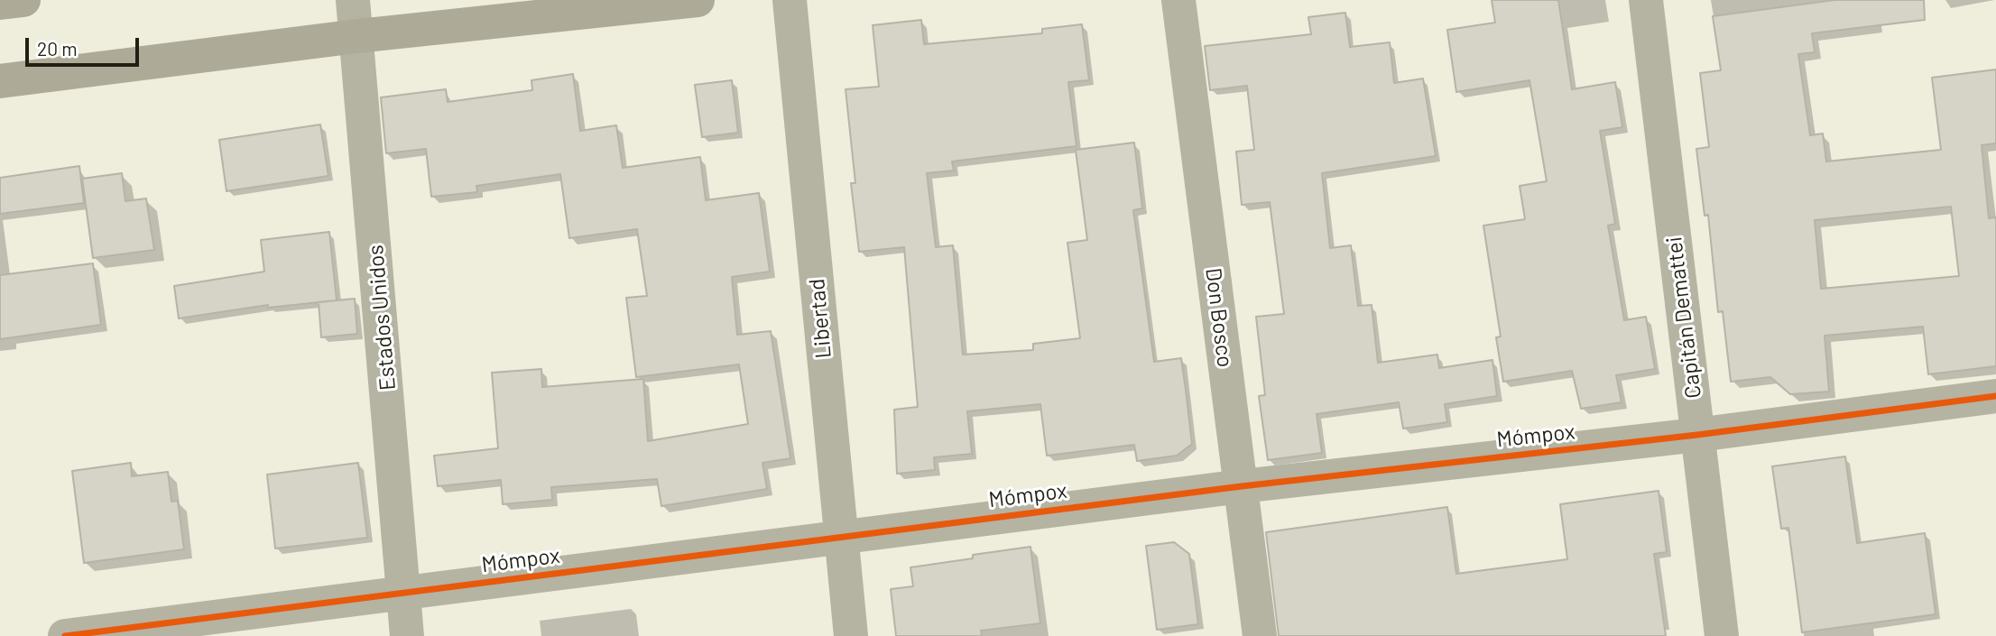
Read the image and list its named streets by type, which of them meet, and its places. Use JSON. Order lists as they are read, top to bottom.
{
  "streets": {
    "street": [
      "Estados Unidos",
      "Don Bosco",
      "Capitán Demattei",
      "Libertad",
      "Mómpox"
    ]
  },
  "crossings": [
    ["Estados Unidos", "Mómpox"],
    ["Don Bosco", "Mómpox"],
    ["Capitán Demattei", "Mómpox"],
    ["Libertad", "Mómpox"]
  ],
  "scale_bar": "20 m"
}
